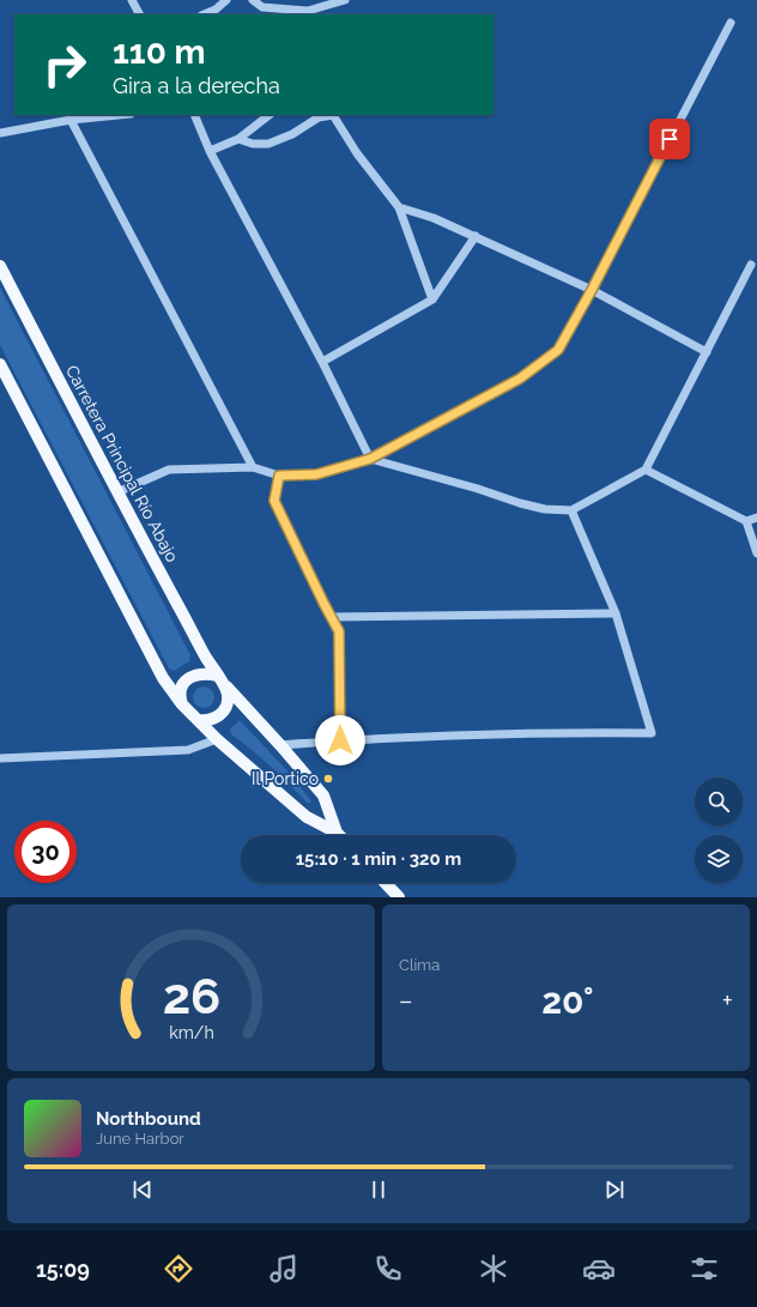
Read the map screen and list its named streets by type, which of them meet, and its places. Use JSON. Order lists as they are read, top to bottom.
{
  "streets": {
    "main road": ["Carretera Principal Río Abajo"]
  },
  "places": ["Il Portico"],
  "page": {
    "turn": ["110 m", "Gira a la derecha"],
    "limit": "30",
    "trip": "15:10 · 1 min · 320 m",
    "tile": "Clima",
    "heat": ["−", "20°", "+"],
    "song": ["Northbound", "June Harbor"],
    "tabs": "15:09",
    "gauge": ["26", "km/h"]
  }
}
